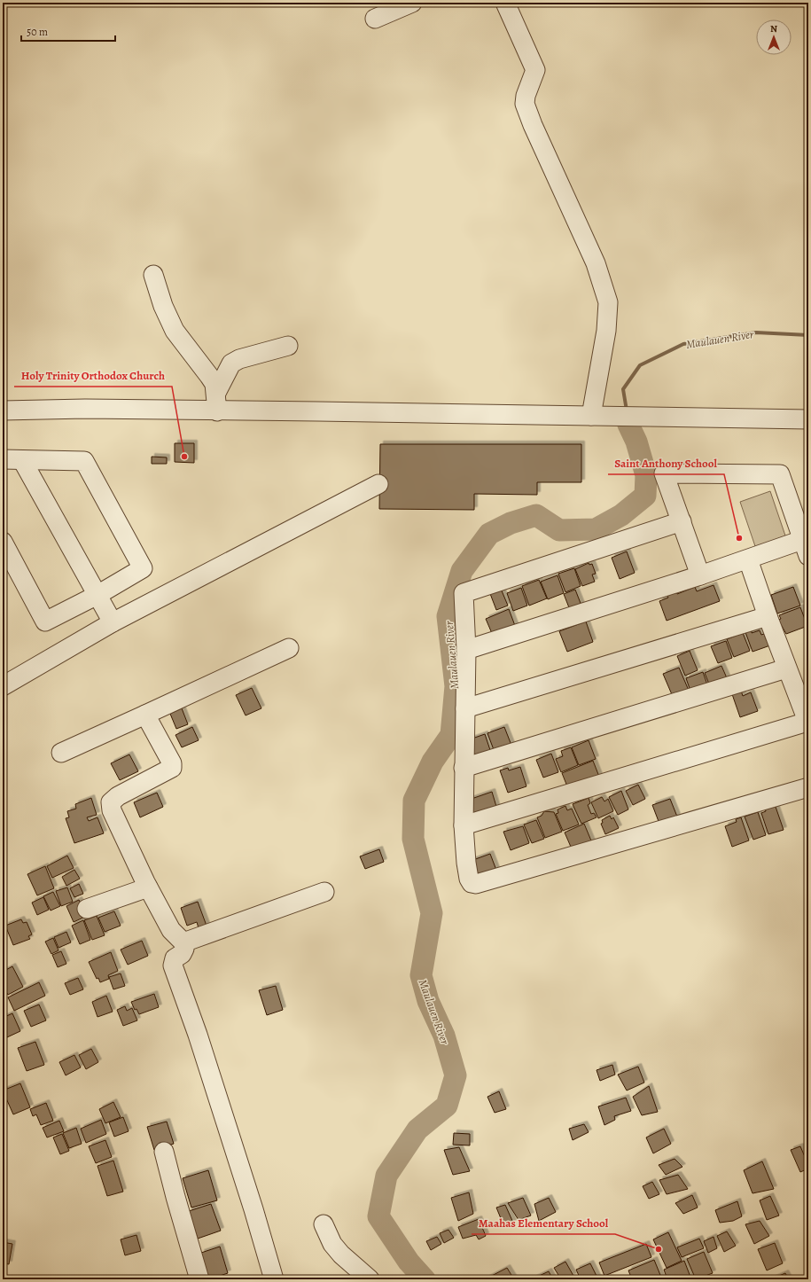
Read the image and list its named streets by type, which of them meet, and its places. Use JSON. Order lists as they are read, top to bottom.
{
  "water": ["Maulauen River"],
  "places": ["Holy Trinity Orthodox Church", "Saint Anthony School", "Maahas Elementary School"],
  "scale_bar": "50 m",
  "north": "top"
}
